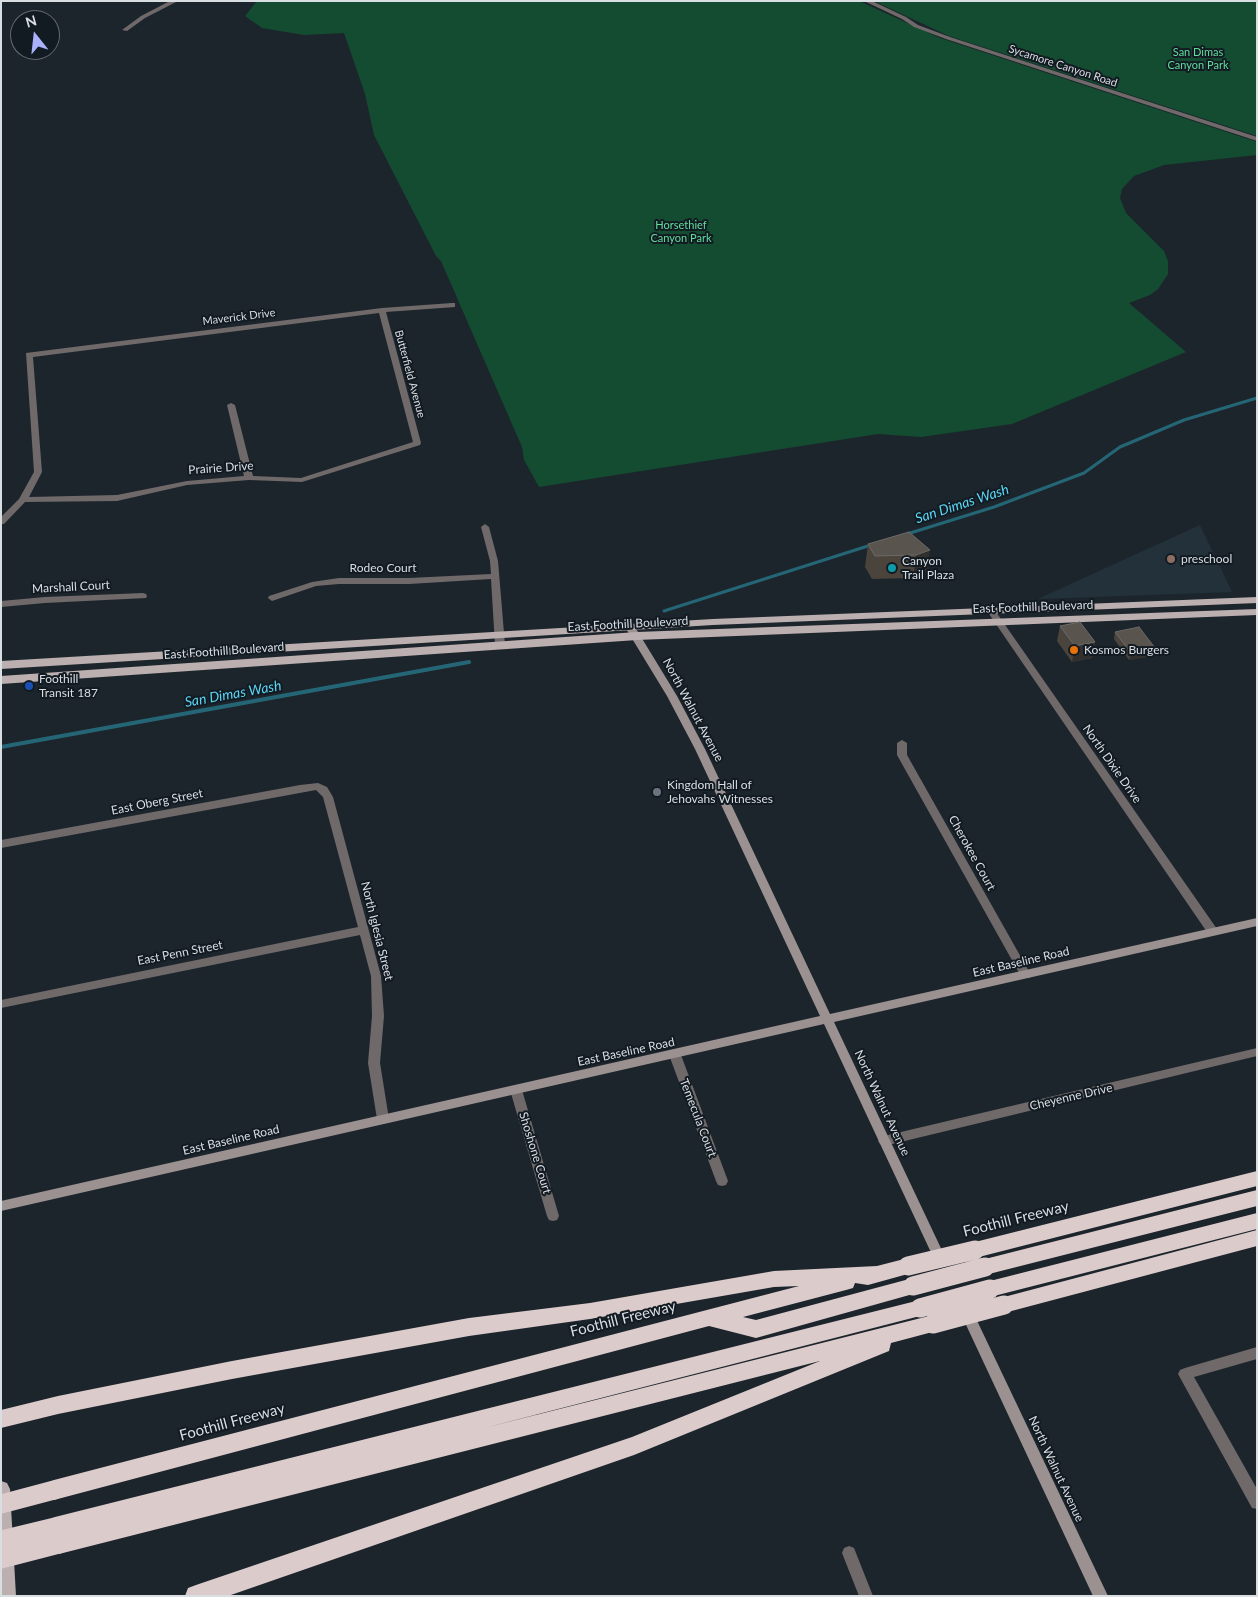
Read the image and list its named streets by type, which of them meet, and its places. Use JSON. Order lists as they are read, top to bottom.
{
  "streets": {
    "highway": ["Foothill Freeway"],
    "main road": ["East Foothill Boulevard", "North Walnut Avenue", "East Baseline Road"],
    "street": [
      "Sycamore Canyon Road",
      "Maverick Drive",
      "Butterfield Avenue",
      "Prairie Drive",
      "Rodeo Court",
      "Marshall Court",
      "North Dixie Drive",
      "East Oberg Street",
      "Cherokee Court",
      "North Iglesia Street",
      "East Penn Street",
      "Cheyenne Drive",
      "Temecula Court",
      "Shoshone Court"
    ]
  },
  "crossings": [
    ["Maverick Drive", "Butterfield Avenue"],
    ["Maverick Drive", "Prairie Drive"],
    ["Butterfield Avenue", "Prairie Drive"],
    ["East Foothill Boulevard", "North Walnut Avenue"],
    ["East Foothill Boulevard", "North Dixie Drive"],
    ["North Walnut Avenue", "East Baseline Road"],
    ["North Walnut Avenue", "Cheyenne Drive"],
    ["North Dixie Drive", "East Baseline Road"],
    ["East Oberg Street", "North Iglesia Street"],
    ["Cherokee Court", "East Baseline Road"],
    ["North Iglesia Street", "East Penn Street"],
    ["North Iglesia Street", "East Baseline Road"],
    ["East Baseline Road", "Temecula Court"],
    ["East Baseline Road", "Shoshone Court"]
  ],
  "water": ["San Dimas Wash"],
  "parks": ["San Dimas Canyon Park", "Horsethief Canyon Park"],
  "places": [
    "preschool",
    "Canyon Trail Plaza",
    "Kosmos Burgers",
    "Foothill Transit 187",
    "Kingdom Hall of Jehovahs Witnesses"
  ],
  "north": "top"
}
